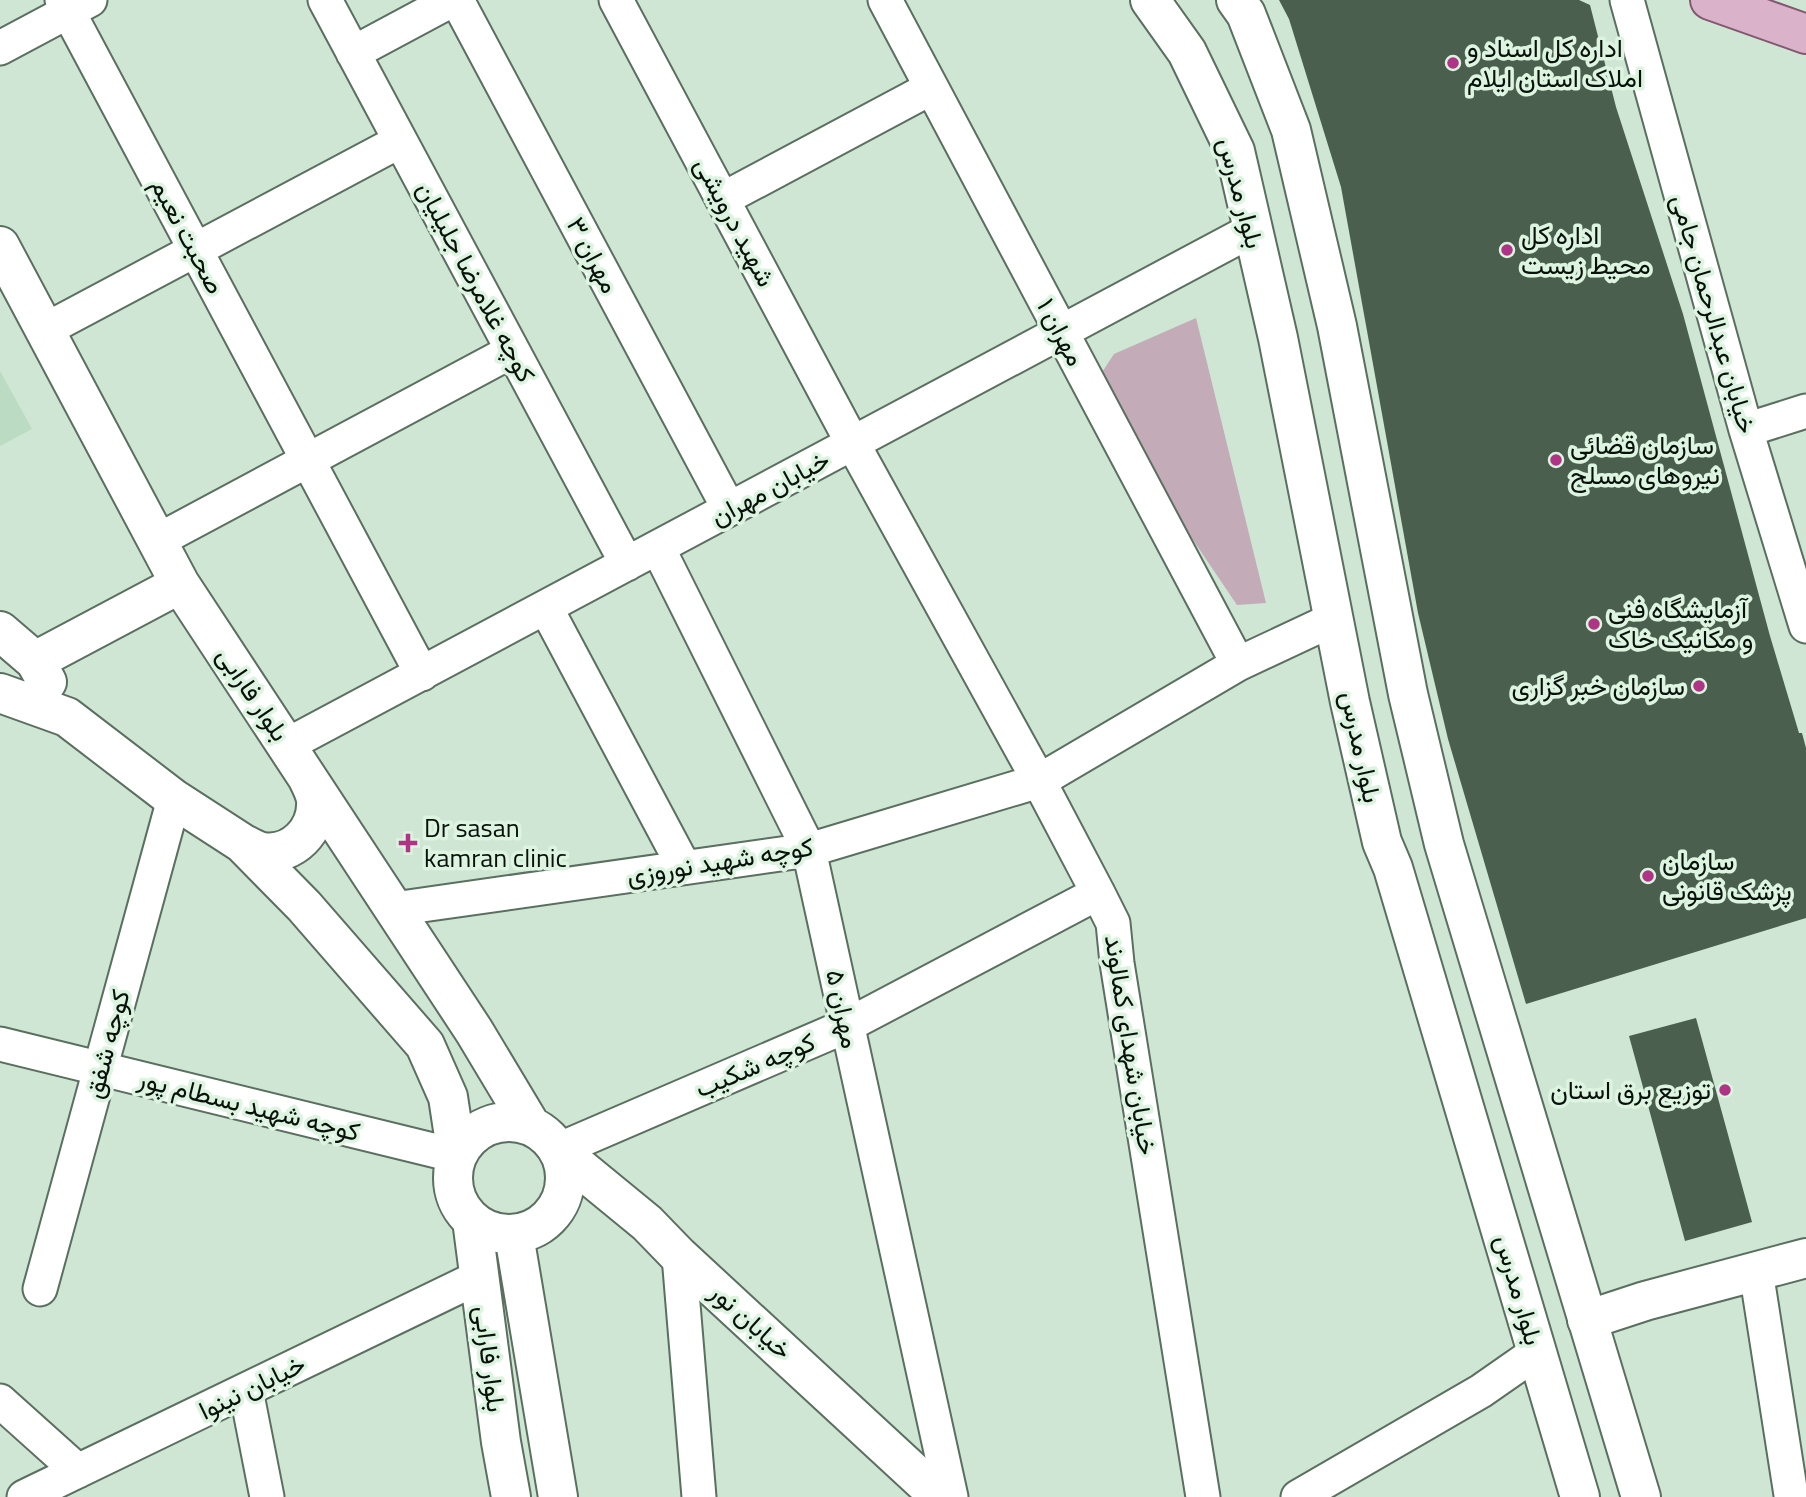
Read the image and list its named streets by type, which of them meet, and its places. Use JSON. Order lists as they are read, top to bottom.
{
  "streets": {
    "street": [
      "بلوار مدرس",
      "شهید درویشی",
      "صحبت نعیم",
      "مهران ۳",
      "کوچه غلامرضا جلیلیان",
      "خیابان عبدالرحمان جامی",
      "مهران ۱",
      "خیابان مهران",
      "بلوار فارابی",
      "کوچه شهید نوروزی",
      "مهران ۵",
      "کوچه شفق",
      "خیابان شهدای کمالوند",
      "کوچه شکیب",
      "کوچه شهید بسطام پور",
      "خیابان نور",
      "خیابان نینوا"
    ]
  },
  "crossings": [
    ["بلوار مدرس", "خیابان مهران"],
    ["بلوار مدرس", "کوچه شهید نوروزی"],
    ["شهید درویشی", "خیابان مهران"],
    ["شهید درویشی", "خیابان شهدای کمالوند"],
    ["صحبت نعیم", "خیابان مهران"],
    ["مهران ۳", "خیابان مهران"],
    ["کوچه غلامرضا جلیلیان", "خیابان مهران"],
    ["مهران ۱", "خیابان مهران"],
    ["مهران ۱", "کوچه شهید نوروزی"],
    ["خیابان مهران", "بلوار فارابی"],
    ["خیابان مهران", "مهران ۵"],
    ["خیابان مهران", "خیابان شهدای کمالوند"],
    ["بلوار فارابی", "کوچه شهید نوروزی"],
    ["بلوار فارابی", "کوچه شکیب"],
    ["بلوار فارابی", "کوچه شهید بسطام پور"],
    ["بلوار فارابی", "خیابان نور"],
    ["بلوار فارابی", "خیابان نینوا"],
    ["کوچه شهید نوروزی", "مهران ۵"],
    ["کوچه شهید نوروزی", "خیابان شهدای کمالوند"],
    ["مهران ۵", "کوچه شکیب"],
    ["کوچه شفق", "کوچه شهید بسطام پور"],
    ["خیابان شهدای کمالوند", "کوچه شکیب"],
    ["کوچه شکیب", "کوچه شهید بسطام پور"],
    ["کوچه شکیب", "خیابان نور"],
    ["کوچه شهید بسطام پور", "خیابان نور"]
  ],
  "places": {
    "other": [
      "اداره کل اسناد و املاک استان ایلام",
      "اداره کل محیط زیست",
      "سازمان قضائی نیروهای مسلح",
      "آزمایشگاه فنی و مکانیک خاک",
      "سازمان خبر گزاری",
      "سازمان پزشک قانونی",
      "توزیع برق استان"
    ],
    "health": ["Dr sasan kamran clinic"]
  }
}
